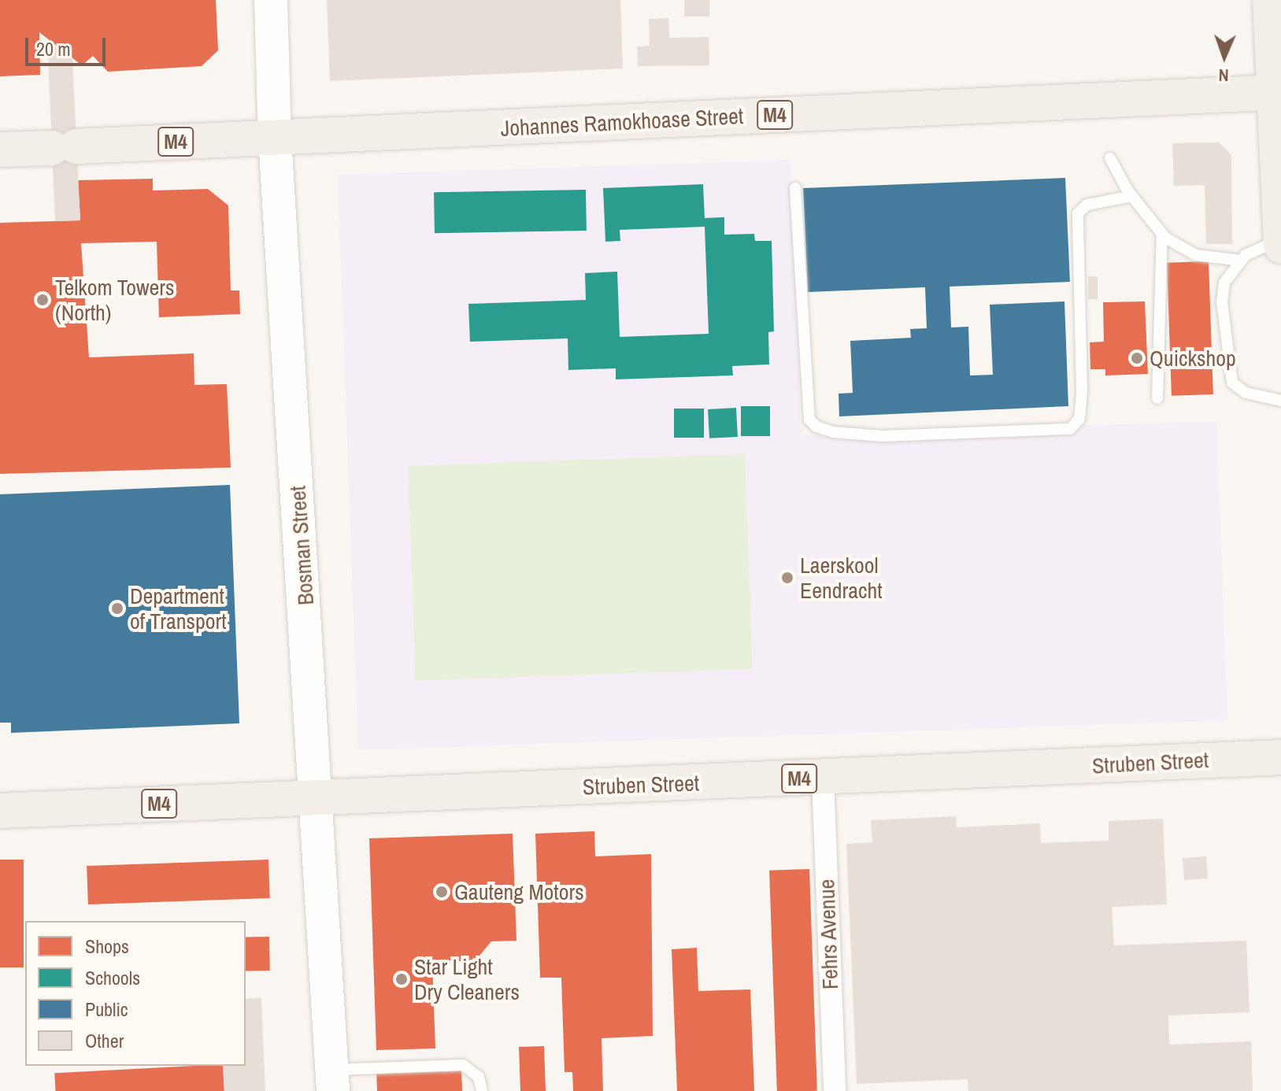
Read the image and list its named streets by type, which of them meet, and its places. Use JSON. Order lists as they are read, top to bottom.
{
  "streets": {
    "main road": [
      "M4",
      "Johannes Ramokhoase Street",
      "Bosman Street",
      "Struben Street"
    ],
    "street": ["Fehrs Avenue"]
  },
  "crossings": [
    ["Johannes Ramokhoase Street", "Bosman Street"],
    ["Bosman Street", "Struben Street"],
    ["Struben Street", "Fehrs Avenue"]
  ],
  "places": [
    "Telkom Towers (North)",
    "Quickshop",
    "Laerskool Eendracht",
    "Department of Transport",
    "Gauteng Motors",
    "Star Light Dry Cleaners"
  ],
  "legend": [
    "Shops",
    "Schools",
    "Public",
    "Other"
  ],
  "scale_bar": "20 m",
  "north": "bottom"
}
